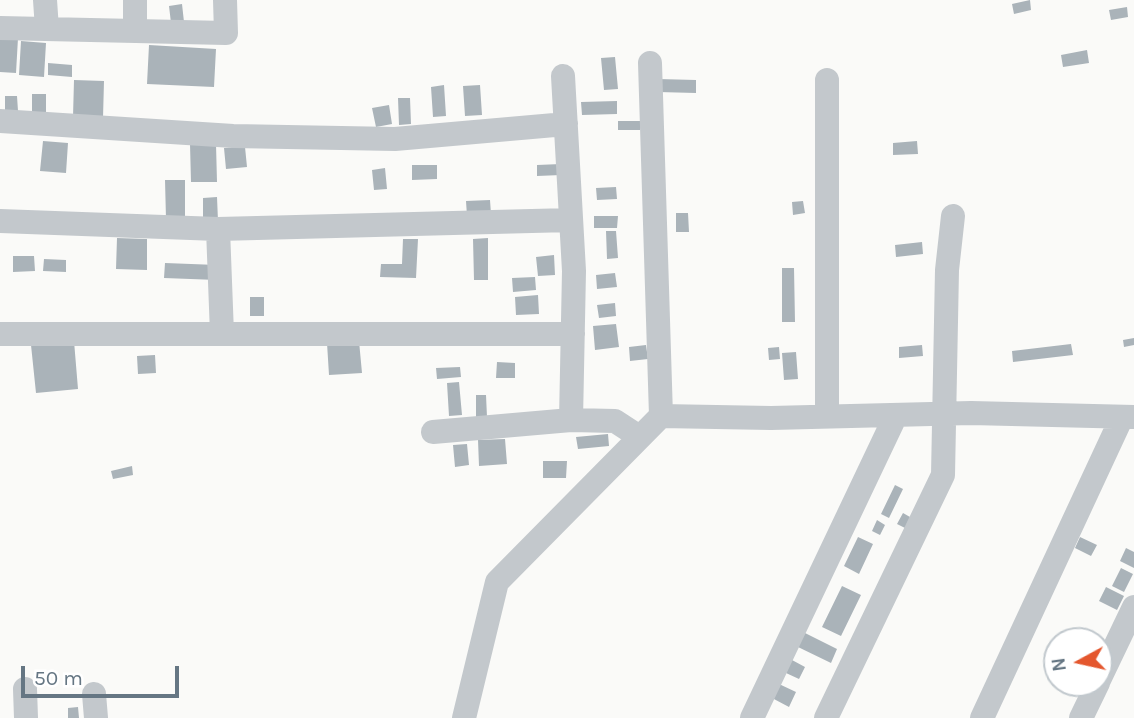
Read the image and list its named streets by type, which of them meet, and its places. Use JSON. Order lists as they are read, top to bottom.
{
  "scale_bar": "50 m",
  "north": "left"
}
